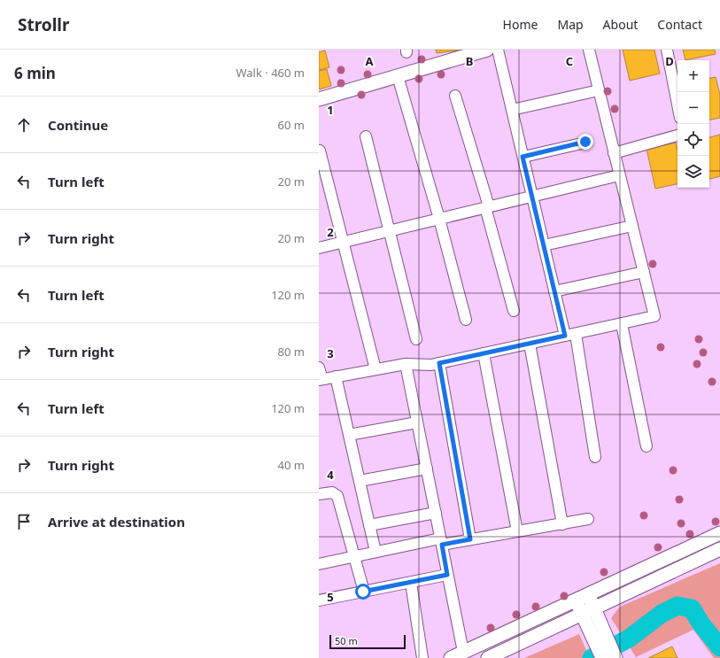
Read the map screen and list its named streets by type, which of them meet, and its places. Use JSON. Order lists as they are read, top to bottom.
{
  "scale_bar": "50 m",
  "page": {
    "header": "Strollr",
    "nav": [
      "Home",
      "Map",
      "About",
      "Contact"
    ],
    "heading": ["6 min", "Walk · 460 m"],
    "map_buttons": ["+", "−"],
    "list": [
      ["Continue", "60 m"],
      ["Turn left", "20 m"],
      ["Turn right", "20 m"],
      ["Turn left", "120 m"],
      ["Turn right", "80 m"],
      ["Turn left", "120 m"],
      ["Turn right", "40 m"],
      "Arrive at destination"
    ],
    "scale": "50 m"
  },
  "grid": {
    "columns": [
      "A",
      "B",
      "C",
      "D"
    ],
    "rows": [
      "1",
      "2",
      "3",
      "4",
      "5"
    ]
  }
}
